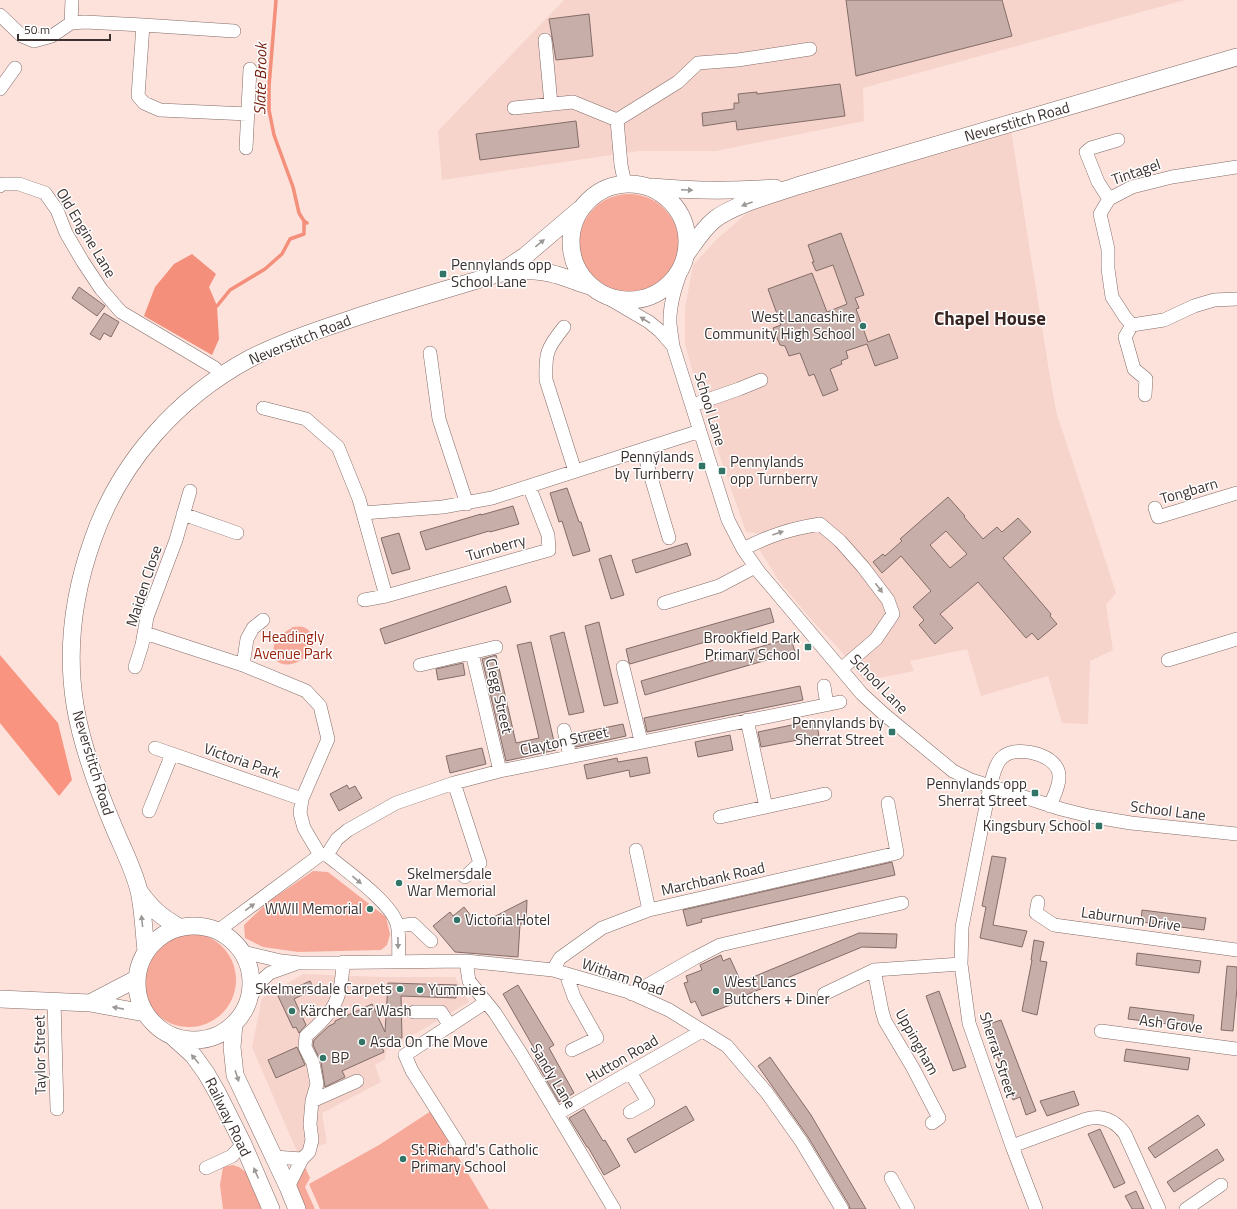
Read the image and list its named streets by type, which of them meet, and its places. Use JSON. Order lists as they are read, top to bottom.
{
  "streets": {
    "main road": ["Neverstitch Road", "Railway Road"],
    "street": [
      "Tintagel",
      "Old Engine Lane",
      "School Lane",
      "Tongbarn",
      "Turnberry",
      "Maiden Close",
      "Clegg Street",
      "Clayton Street",
      "Victoria Park",
      "Marchbank Road",
      "Laburnum Drive",
      "Witham Road",
      "Ash Grove",
      "Uppingham",
      "Taylor Street",
      "Sherrat Street",
      "Hutton Road",
      "Sandy Lane"
    ]
  },
  "crossings": [
    ["Neverstitch Road", "School Lane"],
    ["Neverstitch Road", "Witham Road"],
    ["Neverstitch Road", "Railway Road"],
    ["School Lane", "Sherrat Street"],
    ["Clegg Street", "Clayton Street"],
    ["Marchbank Road", "Witham Road"],
    ["Witham Road", "Hutton Road"],
    ["Witham Road", "Sandy Lane"],
    ["Witham Road", "Railway Road"],
    ["Hutton Road", "Sandy Lane"]
  ],
  "districts": ["Chapel House"],
  "water": ["Slate Brook"],
  "parks": ["Headingly Avenue Park"],
  "places": {
    "transit": [
      "Pennylands opp School Lane",
      "Pennylands by Turnberry",
      "Pennylands opp Turnberry",
      "Brookfield Park Primary School",
      "Pennylands by Sherrat Street",
      "Pennylands opp Sherrat Street",
      "Kingsbury School"
    ],
    "other": [
      "West Lancashire Community High School",
      "Skelmersdale War Memorial",
      "WWII Memorial",
      "Victoria Hotel",
      "Skelmersdale Carpets",
      "Yummies",
      "West Lancs Butchers + Diner",
      "Kärcher Car Wash",
      "Asda On The Move",
      "BP",
      "St Richard's Catholic Primary School"
    ]
  },
  "scale_bar": "50 m"
}
